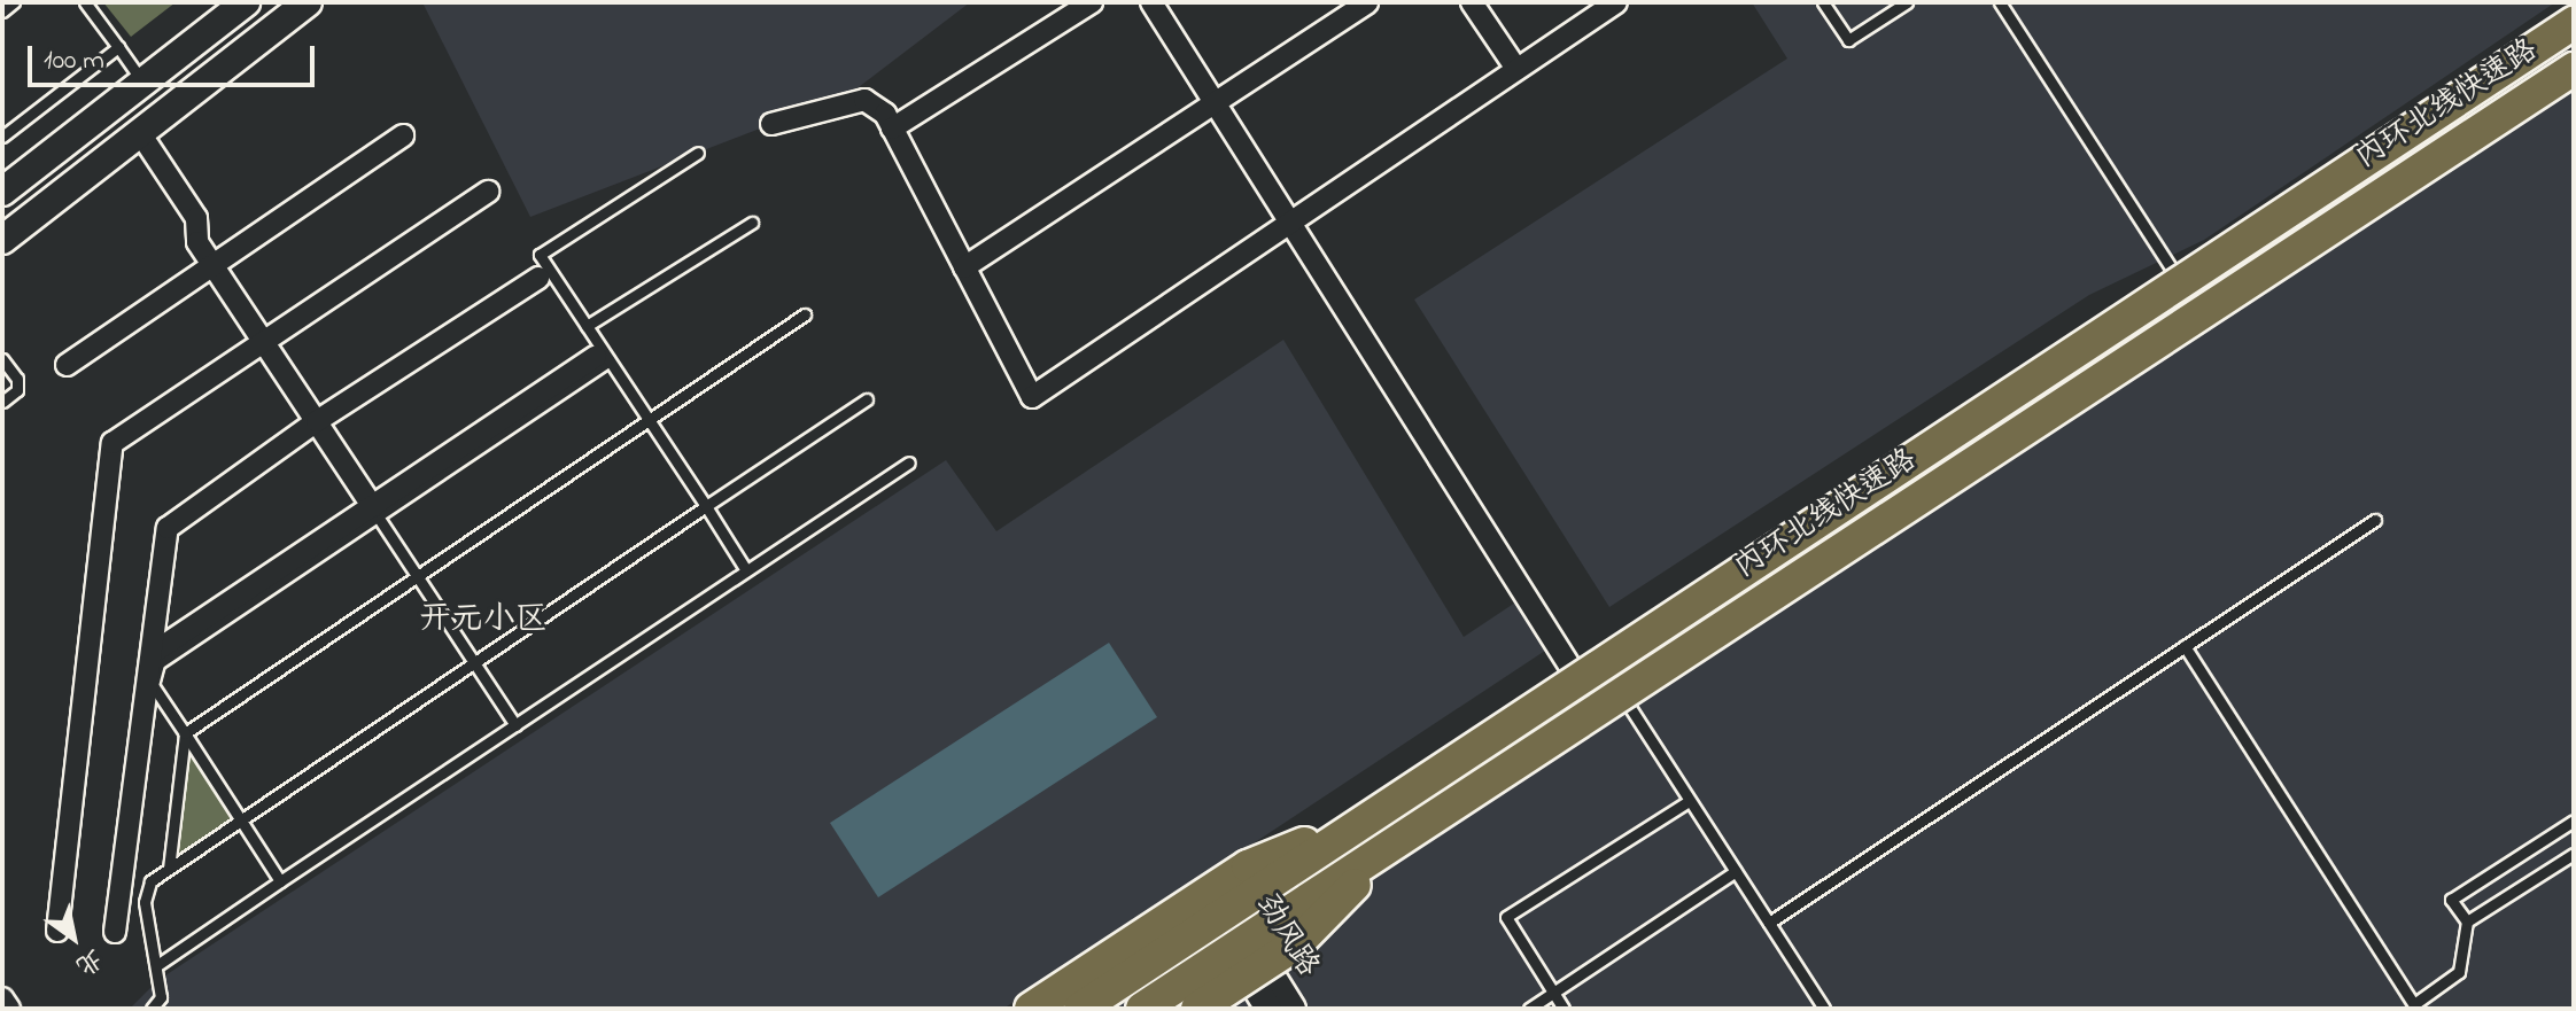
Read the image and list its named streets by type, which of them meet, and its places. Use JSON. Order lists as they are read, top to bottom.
{
  "streets": {
    "highway": ["内环北线快速路"],
    "street": ["劲风路"]
  },
  "districts": ["开元小区"],
  "scale_bar": "100 m",
  "north": "bottom right"
}
